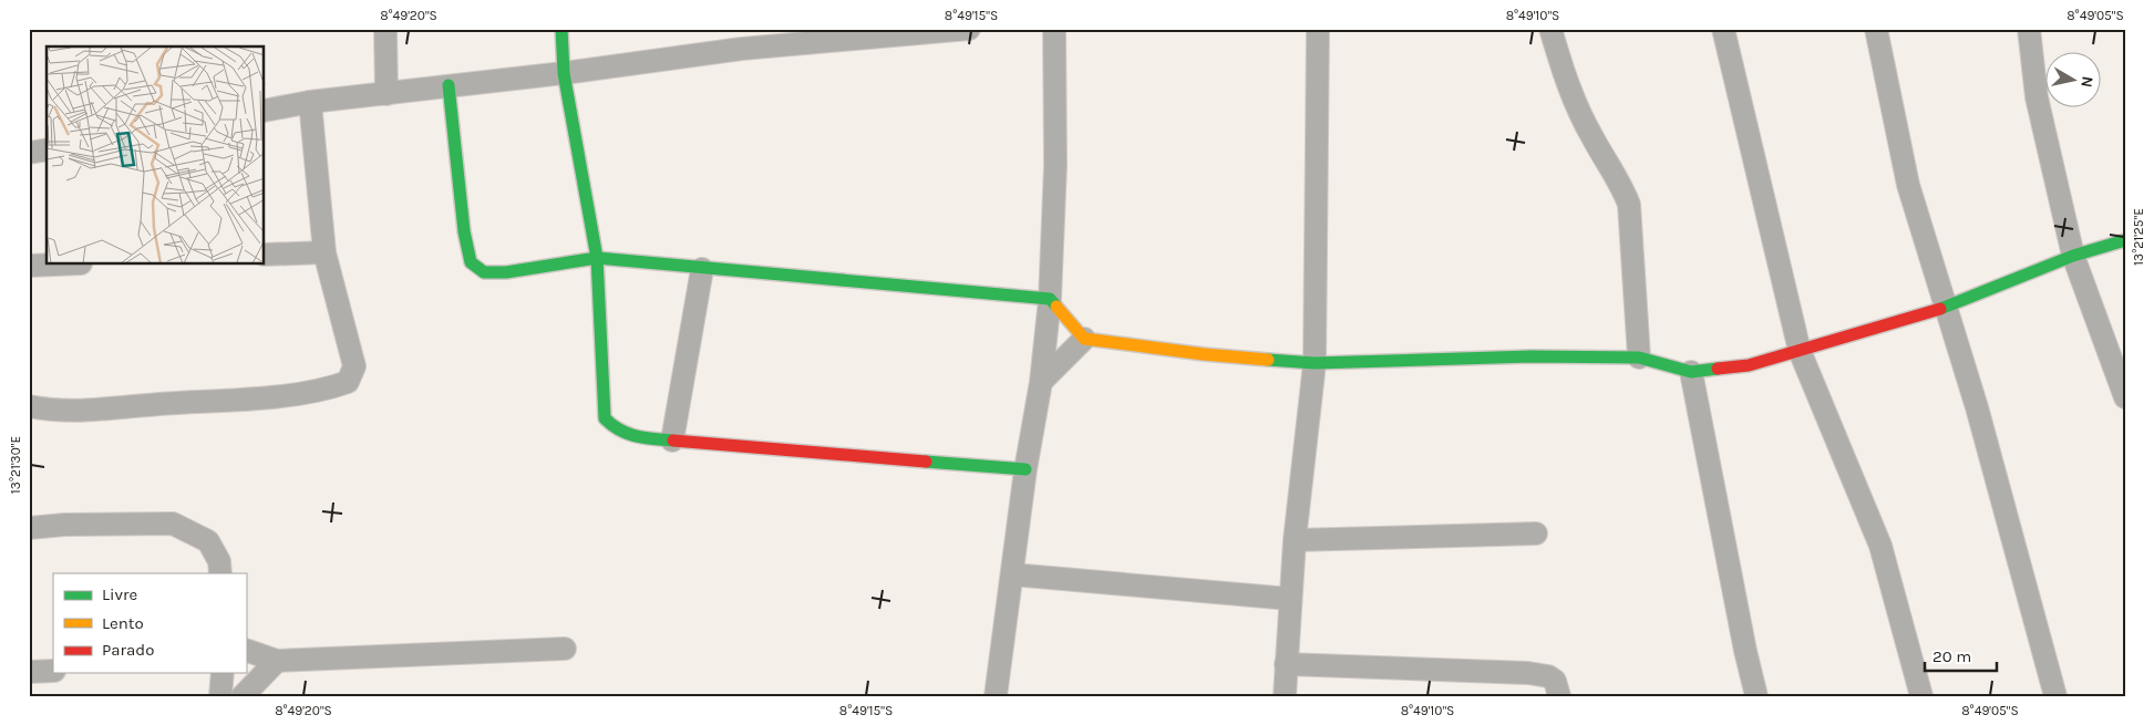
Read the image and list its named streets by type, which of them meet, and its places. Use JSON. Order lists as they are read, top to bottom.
{
  "legend": ["Livre", "Lento", "Parado"],
  "scale_bar": "20 m",
  "north": "right",
  "coordinates": [
    "8°49'20\"S",
    "8°49'15\"S",
    "8°49'10\"S",
    "8°49'05\"S",
    "13°21'25\"E",
    "13°21'30\"E"
  ]
}
